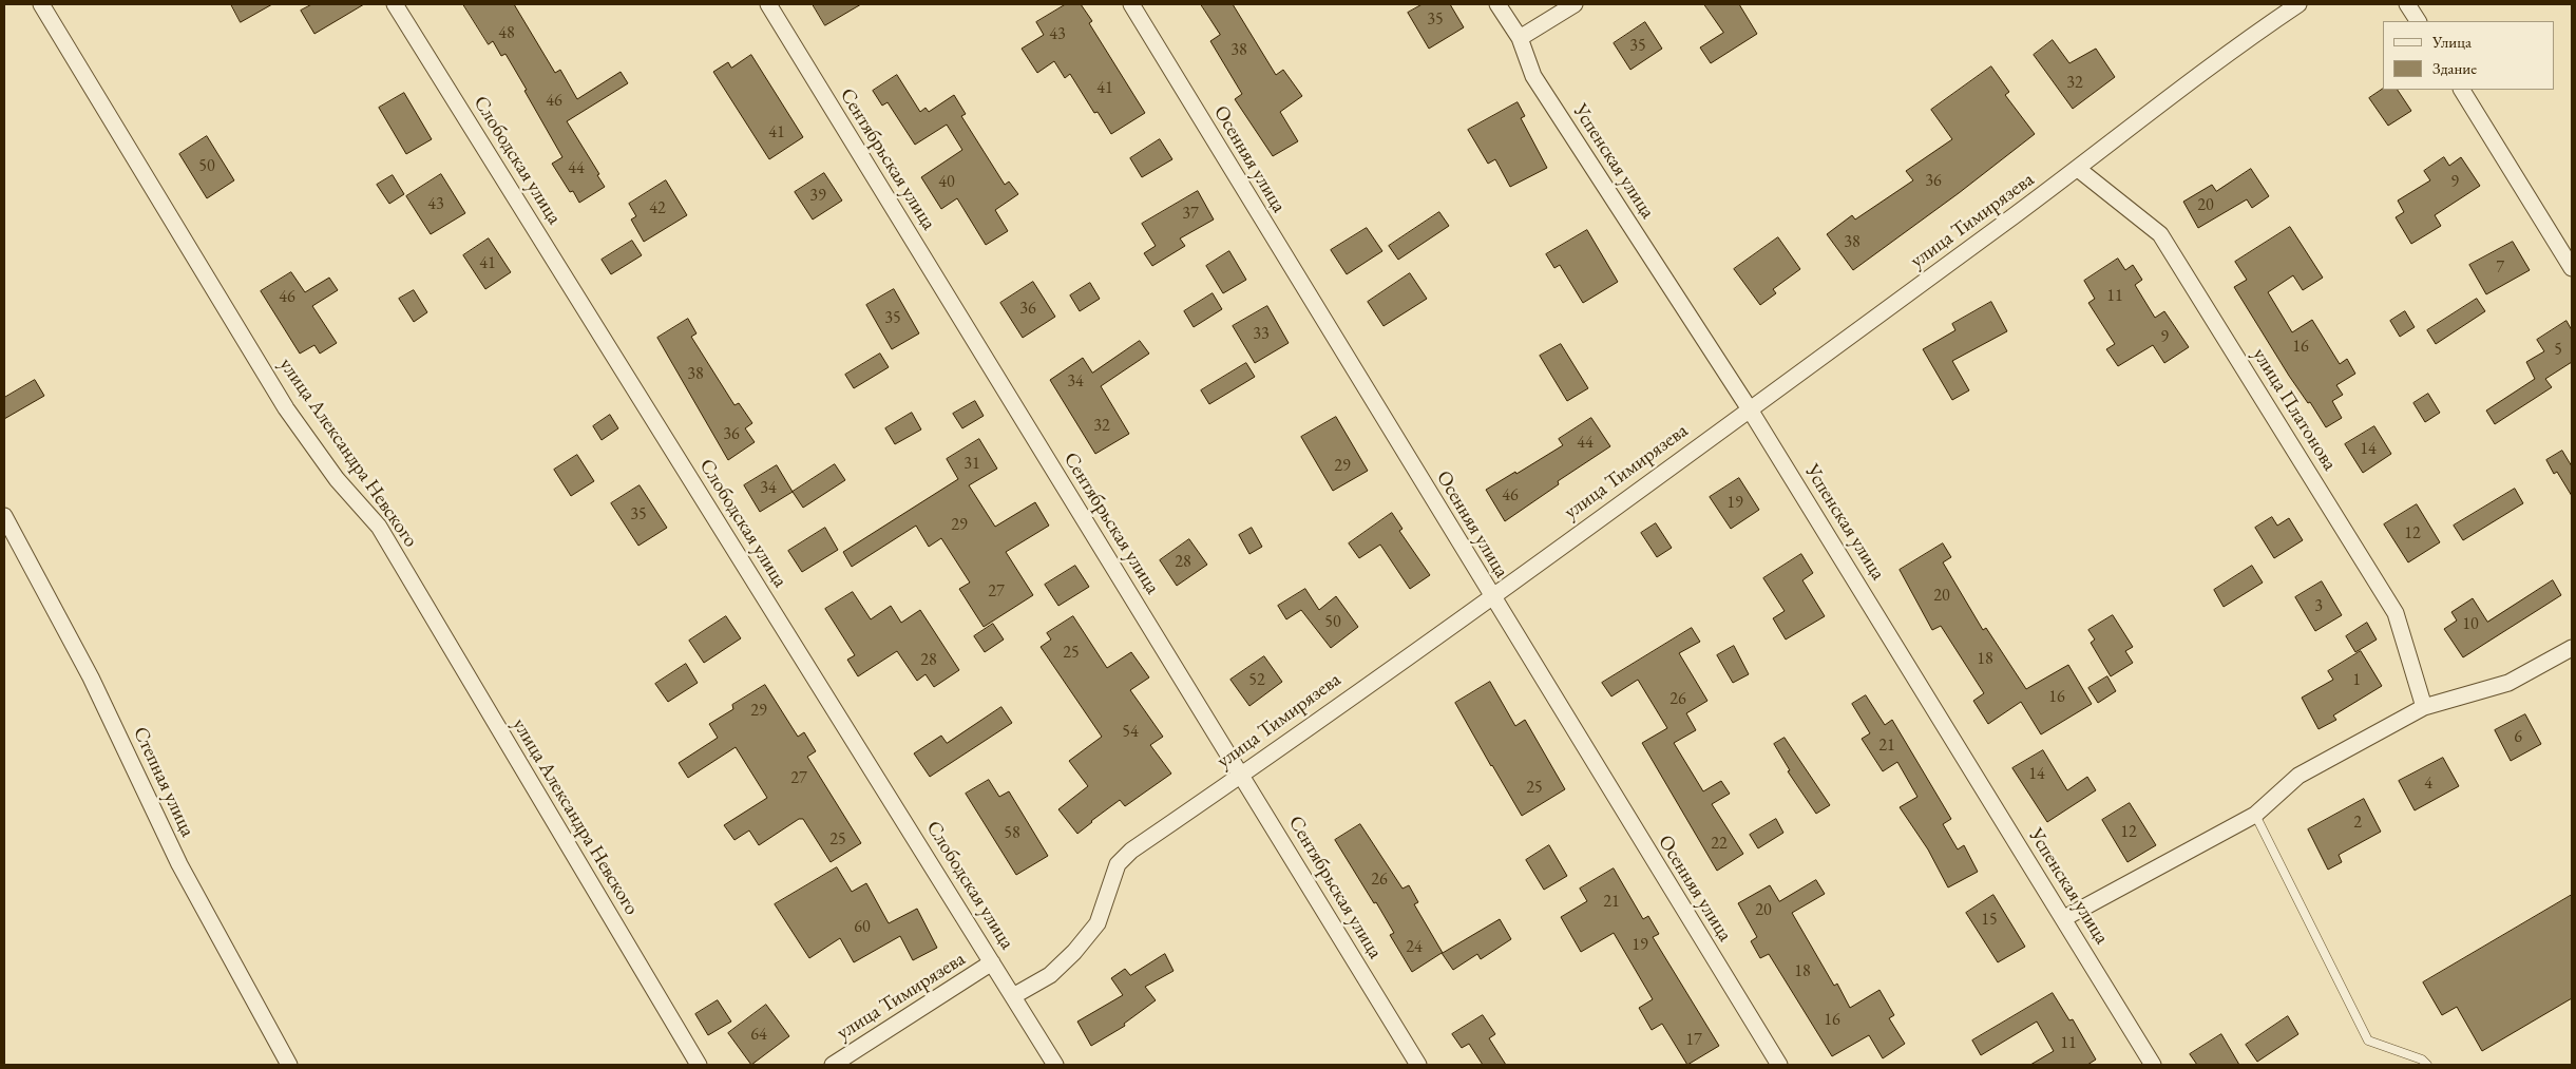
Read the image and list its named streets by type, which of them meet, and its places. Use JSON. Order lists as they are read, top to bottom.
{
  "streets": {
    "street": [
      "Сентябрьская улица",
      "Осенняя улица",
      "Слободская улица",
      "Успенская улица",
      "улица Тимирязева",
      "улица Платонова",
      "улица Александра Невского",
      "Степная улица"
    ]
  },
  "crossings": [
    ["Сентябрьская улица", "улица Тимирязева"],
    ["Осенняя улица", "улица Тимирязева"],
    ["Слободская улица", "улица Тимирязева"],
    ["Успенская улица", "улица Тимирязева"],
    ["улица Тимирязева", "улица Платонова"]
  ],
  "house_numbers": [
    "35",
    "48",
    "43",
    "35",
    "38",
    "32",
    "41",
    "46",
    "41",
    "50",
    "44",
    "36",
    "40",
    "9",
    "39",
    "43",
    "20",
    "42",
    "37",
    "38",
    "41",
    "7",
    "11",
    "46",
    "36",
    "35",
    "33",
    "9",
    "16",
    "5",
    "38",
    "34",
    "32",
    "36",
    "44",
    "14",
    "31",
    "29",
    "34",
    "46",
    "19",
    "35",
    "29",
    "12",
    "28",
    "27",
    "20",
    "3",
    "50",
    "10",
    "25",
    "18",
    "28",
    "52",
    "1",
    "16",
    "26",
    "29",
    "54",
    "6",
    "21",
    "14",
    "27",
    "4",
    "25",
    "2",
    "12",
    "58",
    "25",
    "22",
    "26",
    "21",
    "20",
    "15",
    "60",
    "19",
    "24",
    "18",
    "16",
    "64",
    "17",
    "11"
  ],
  "legend": ["Улица", "Здание"]
}
